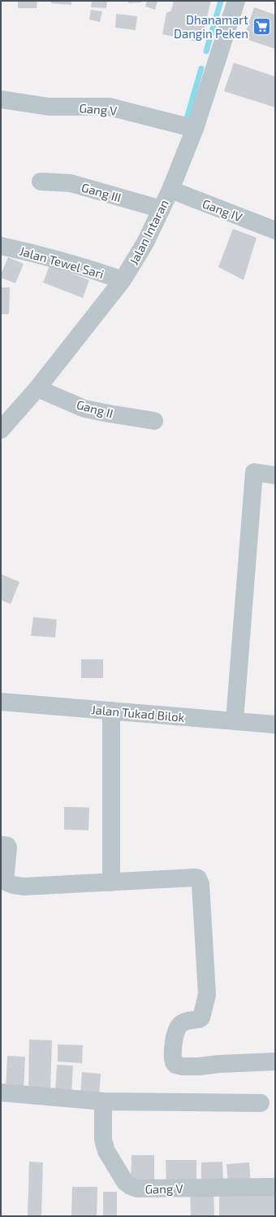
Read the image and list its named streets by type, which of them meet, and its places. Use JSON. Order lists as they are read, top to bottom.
{
  "streets": {
    "street": [
      "Gang V",
      "Gang III",
      "Gang IV",
      "Jalan Intaran",
      "Jalan Tewel Sari",
      "Gang II",
      "Jalan Tukad Bilok"
    ]
  },
  "crossings": [
    ["Gang V", "Jalan Intaran"],
    ["Gang III", "Jalan Intaran"],
    ["Gang IV", "Jalan Intaran"],
    ["Jalan Intaran", "Jalan Tewel Sari"],
    ["Jalan Intaran", "Gang II"]
  ],
  "places": {
    "supermarket": ["Dhanamart Dangin Peken"]
  }
}
